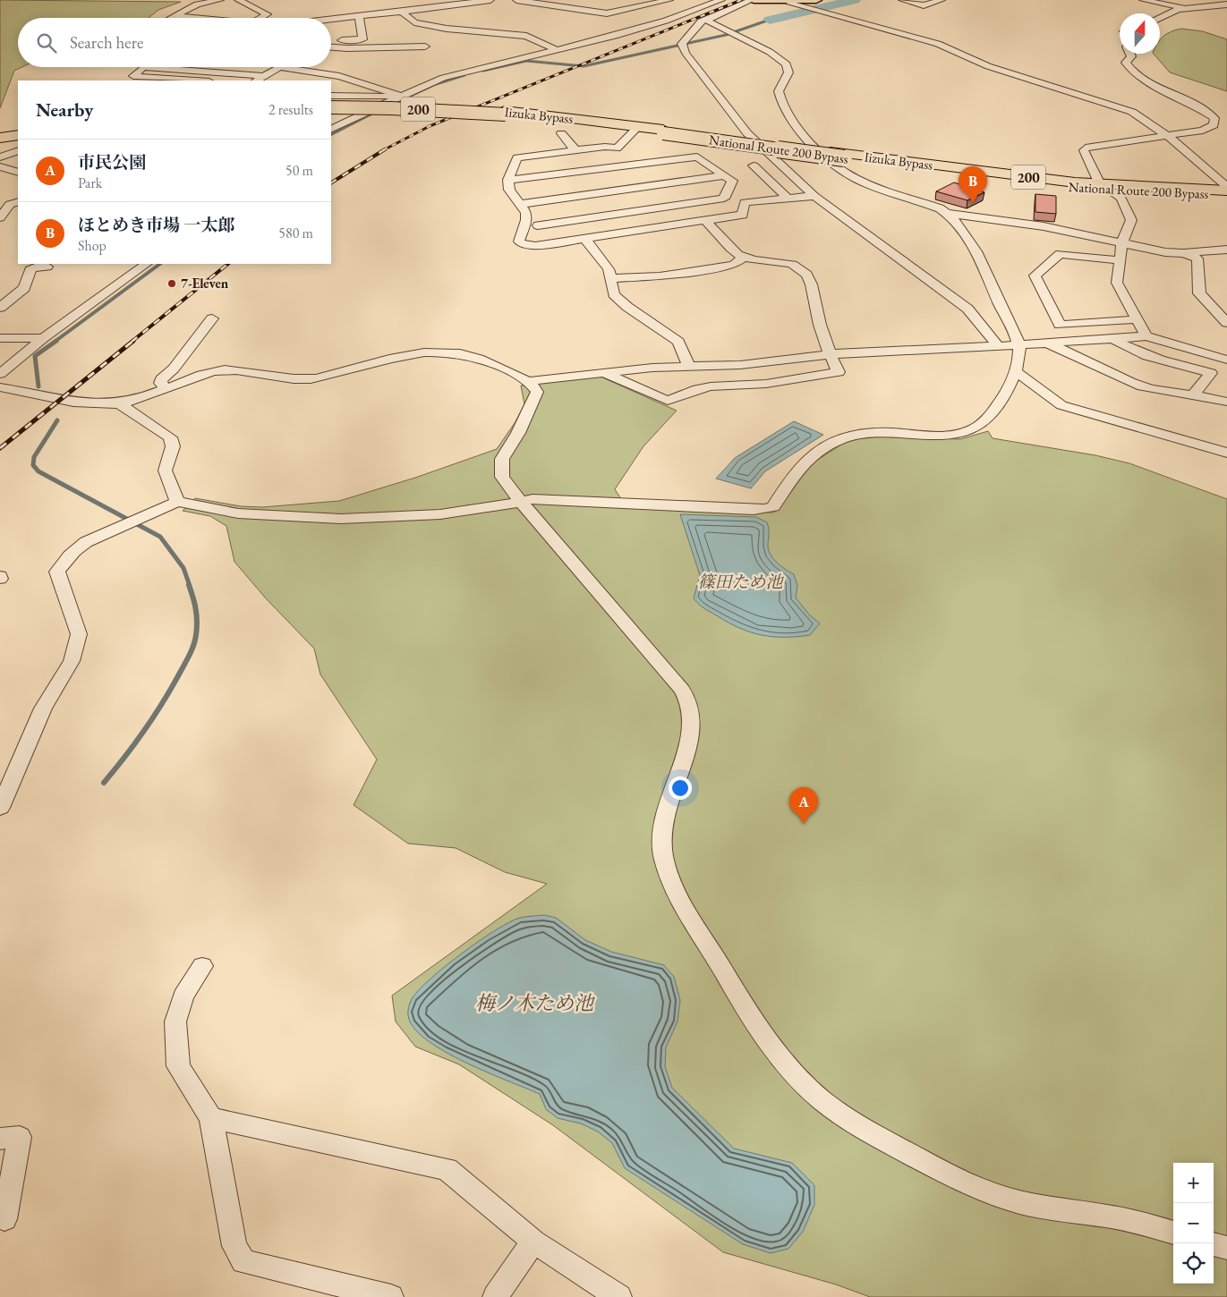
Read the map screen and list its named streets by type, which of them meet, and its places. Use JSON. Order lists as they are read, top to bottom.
{
  "streets": {
    "highway": ["200", "Iizuka Bypass", "National Route 200 Bypass"]
  },
  "crossings": [
    ["Iizuka Bypass", "National Route 200 Bypass"]
  ],
  "water": ["篠田ため池", "梅ノ木ため池"],
  "places": ["7-Eleven"],
  "north": "top",
  "page": {
    "search": "Search here",
    "heading": ["Nearby", "2 results"],
    "list": [
      {
        "mark": "A",
        "name": "市民公園",
        "note": "Park",
        "value": "50 m"
      },
      {
        "mark": "B",
        "name": "ほとめき市場 一太郎",
        "note": "Shop",
        "value": "580 m"
      }
    ],
    "pins": ["B", "A"],
    "map_buttons": ["+", "−"]
  }
}
